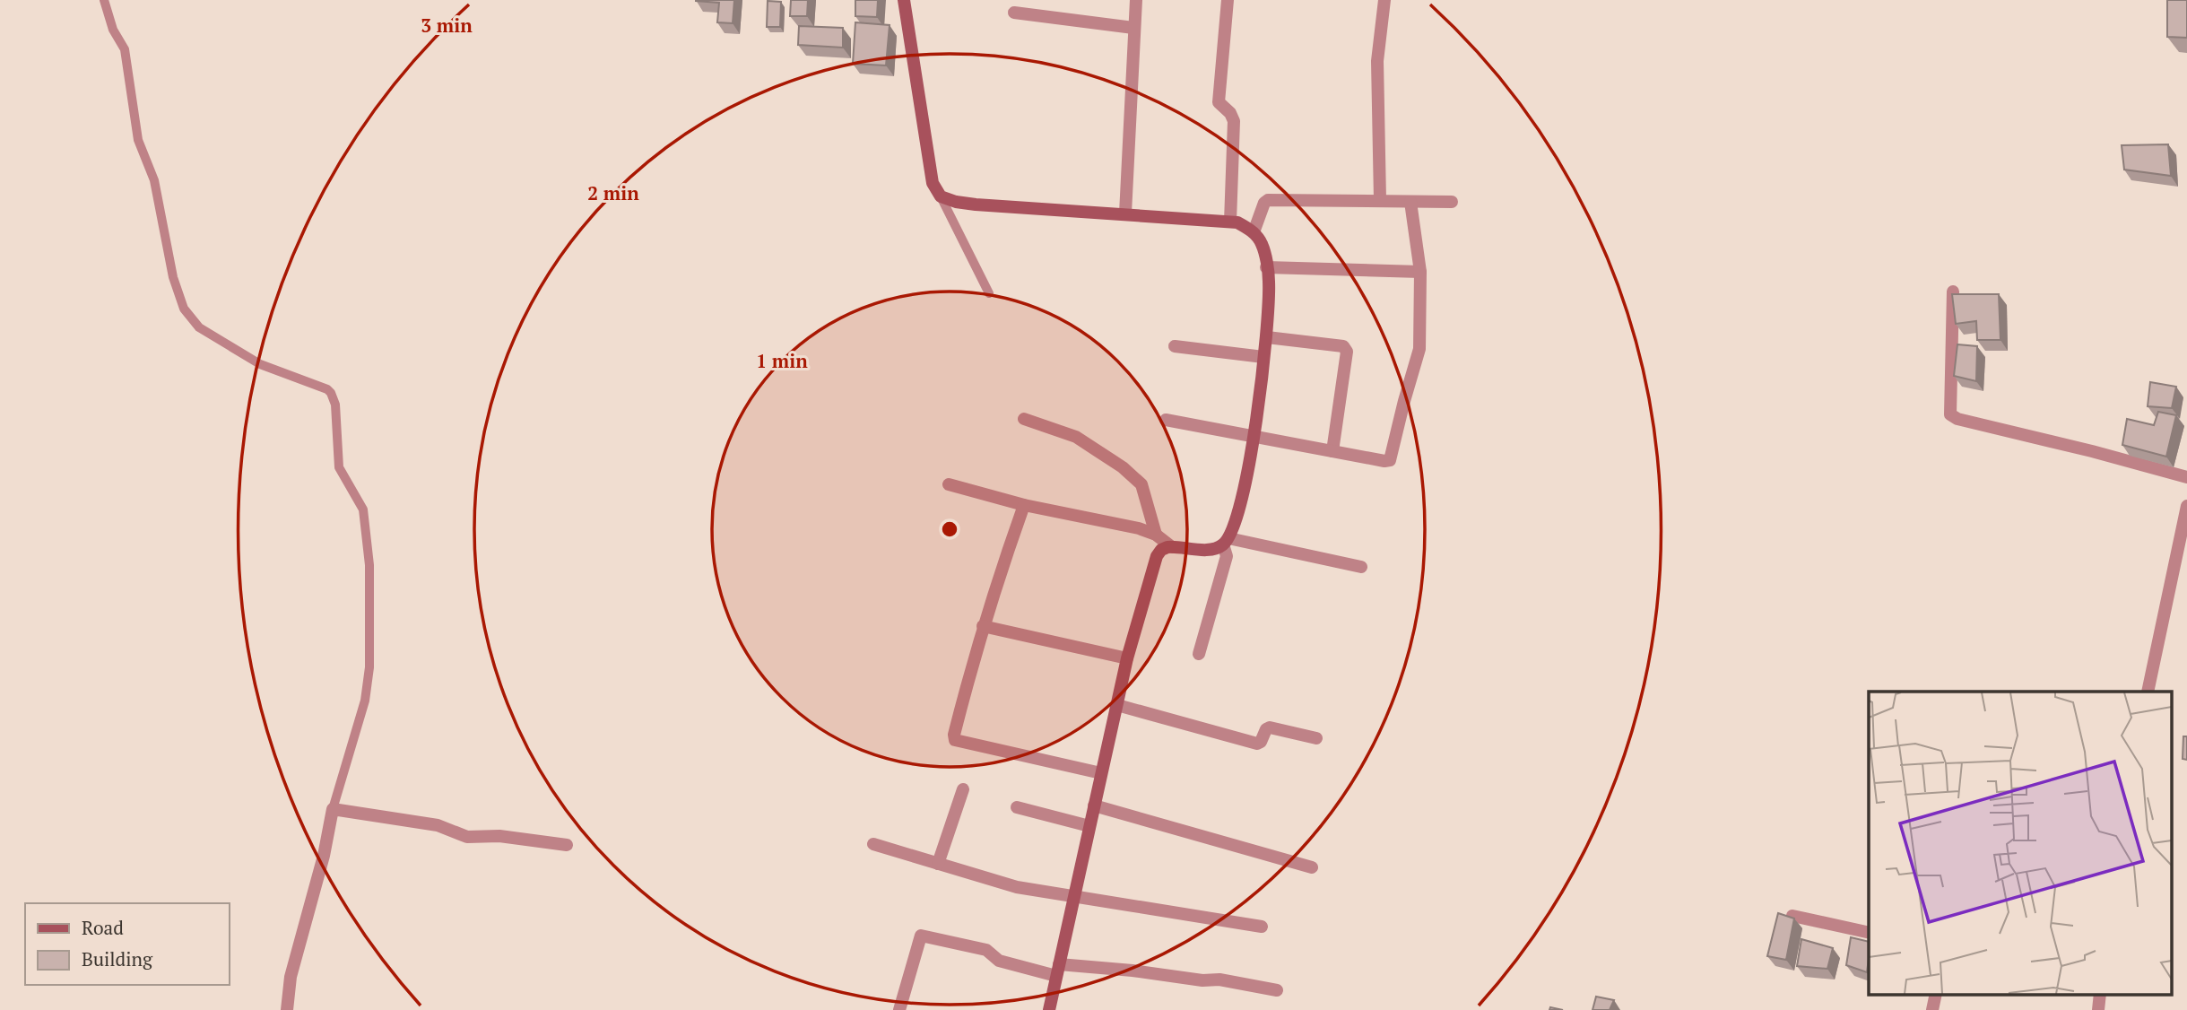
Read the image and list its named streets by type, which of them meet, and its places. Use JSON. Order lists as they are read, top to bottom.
{
  "legend": ["Road", "Building"],
  "rings": ["3 min", "2 min", "1 min"]
}
